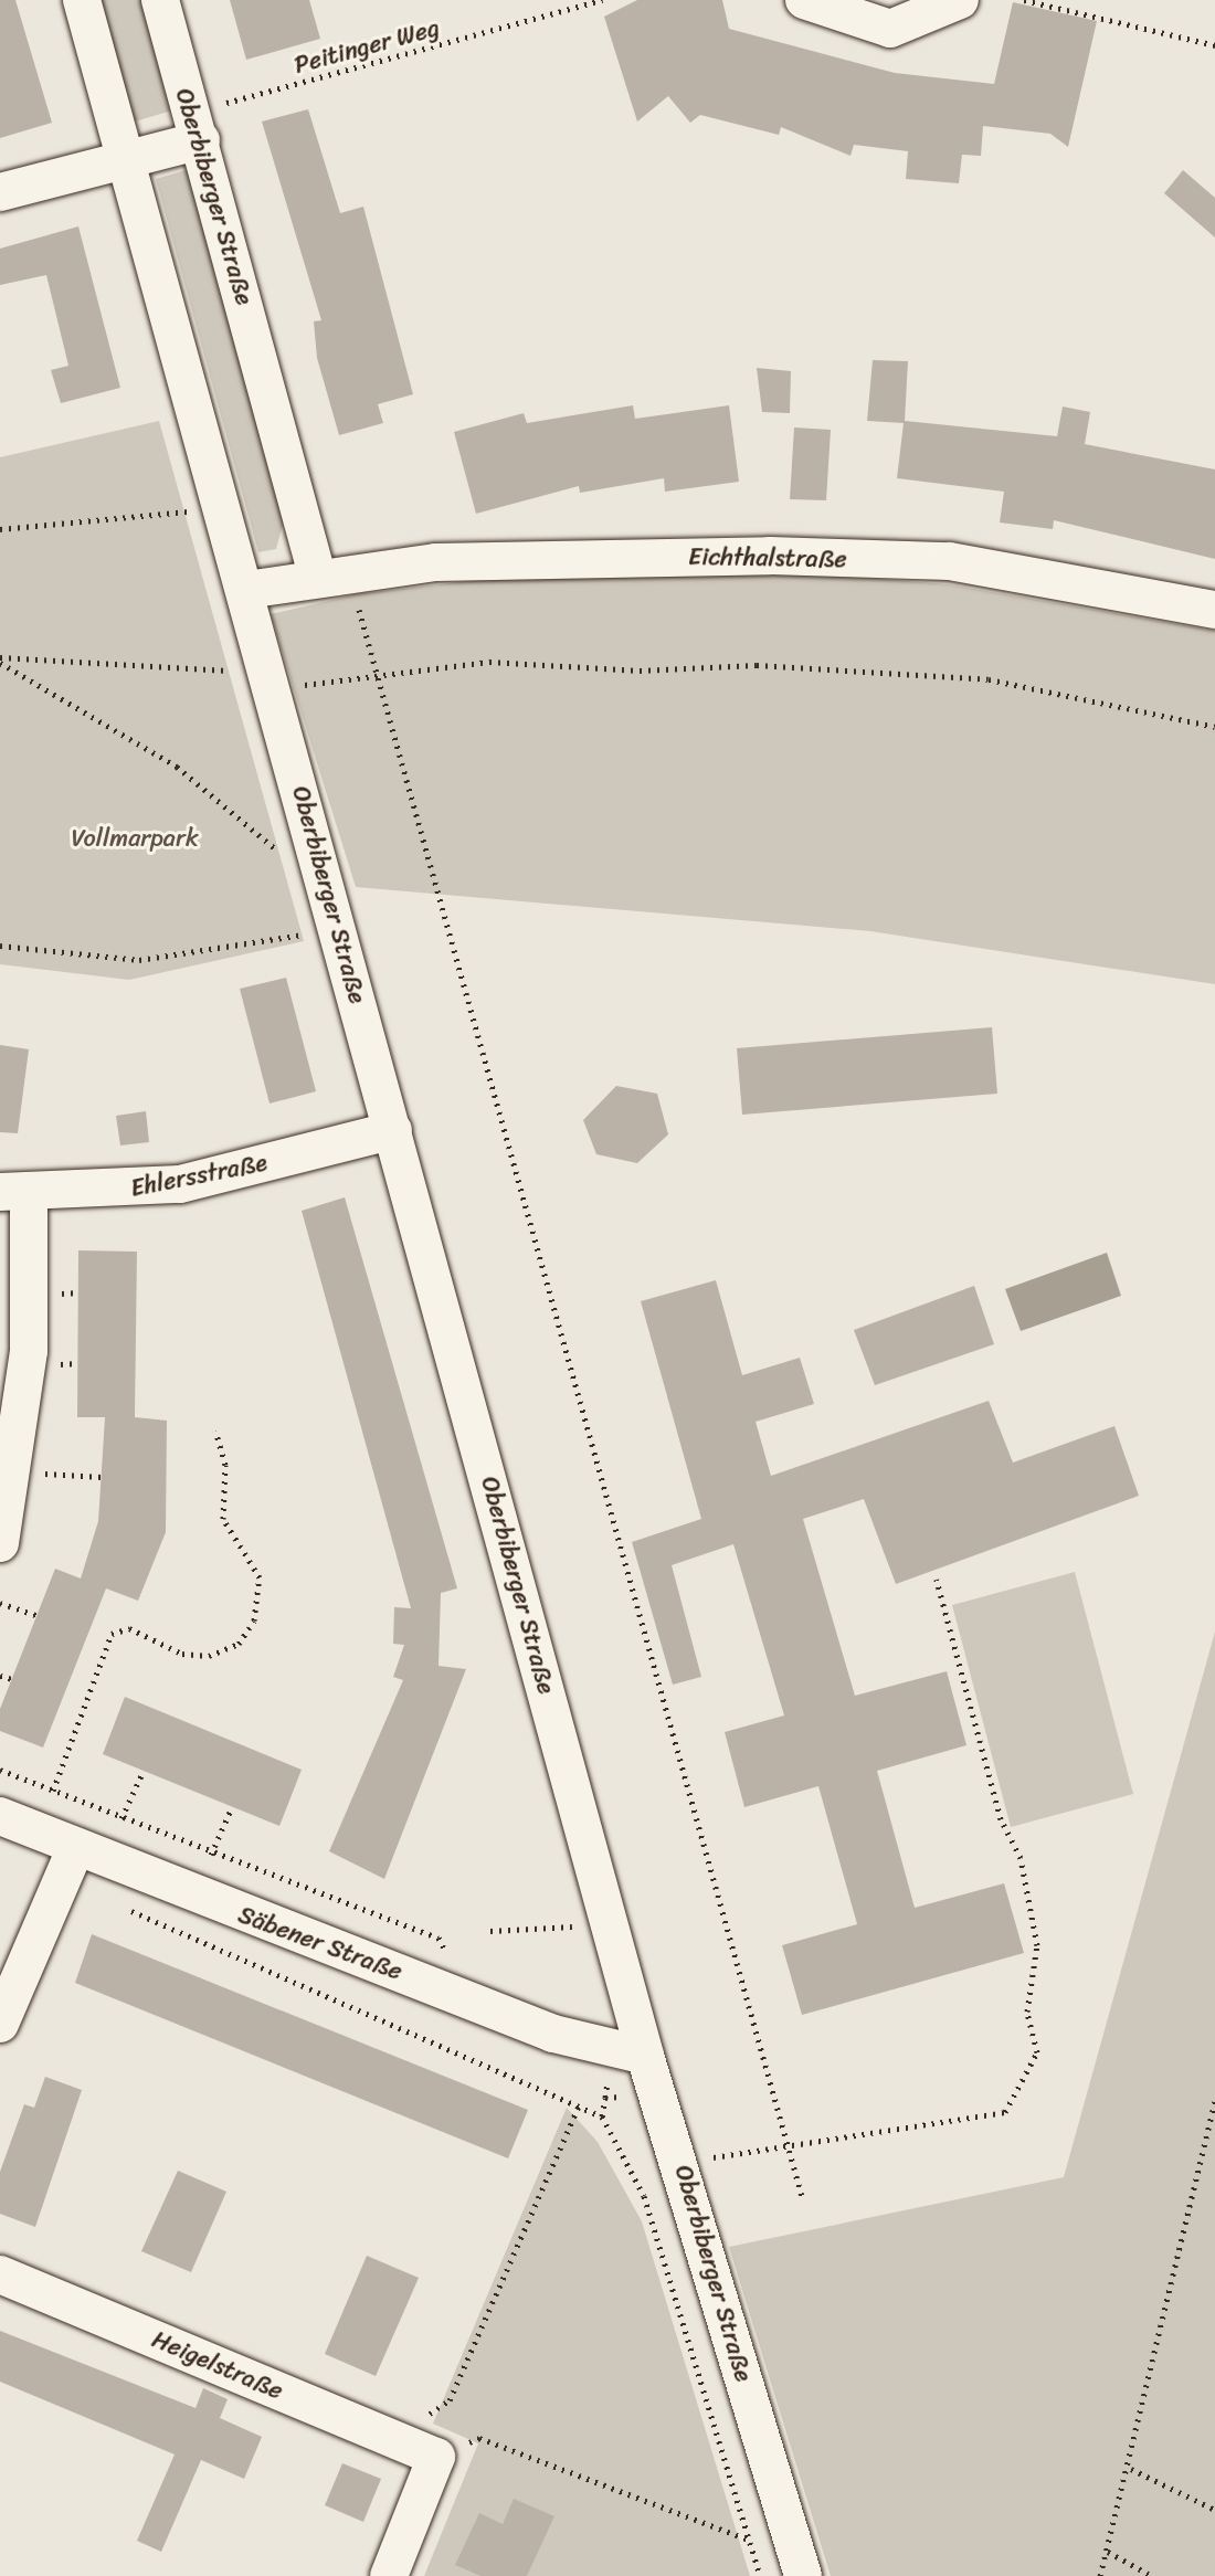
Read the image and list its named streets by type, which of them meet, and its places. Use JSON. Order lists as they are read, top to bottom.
{
  "streets": {
    "street": [
      "Oberbiberger Straße",
      "Eichthalstraße",
      "Ehlersstraße",
      "Säbener Straße",
      "Heigelstraße"
    ],
    "path": ["Peitinger Weg"]
  },
  "crossings": [
    ["Peitinger Weg", "Oberbiberger Straße"],
    ["Oberbiberger Straße", "Eichthalstraße"],
    ["Oberbiberger Straße", "Ehlersstraße"],
    ["Oberbiberger Straße", "Säbener Straße"]
  ],
  "parks": ["Vollmarpark"]
}
